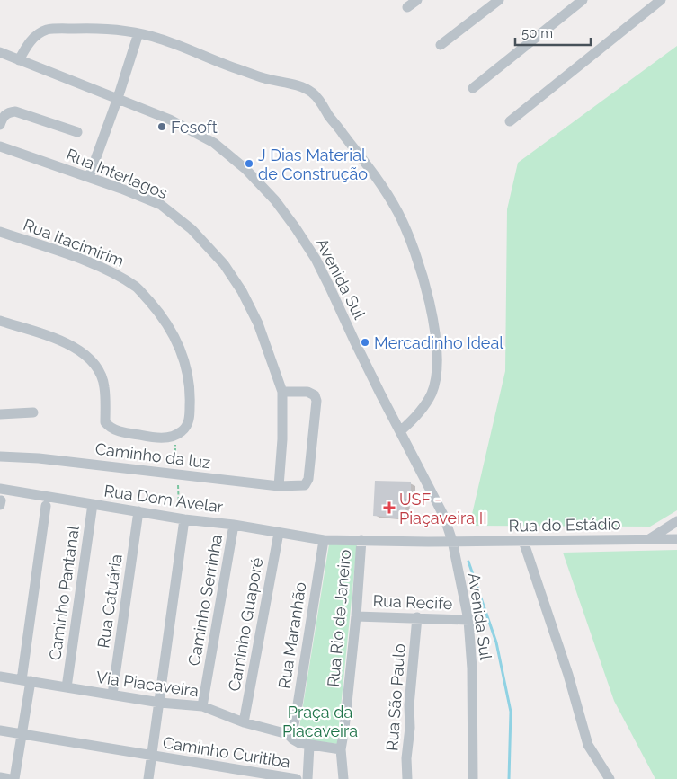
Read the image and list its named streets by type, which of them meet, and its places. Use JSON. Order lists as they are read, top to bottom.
{
  "streets": {
    "street": [
      "Rua Interlagos",
      "Rua Itacimirim",
      "Avenida Sul",
      "Caminho da luz",
      "Rua Dom Avelar",
      "Rua do Estádio",
      "Caminho Pantanal",
      "Caminho Serrinha",
      "Rua Catuária",
      "Rua Recife",
      "Rua Rio de Janeiro",
      "Caminho Guaporé",
      "Rua Maranhão",
      "Via Piacaveira",
      "Rua São Paulo",
      "Caminho Curitiba"
    ]
  },
  "crossings": [
    ["Rua Interlagos", "Caminho da luz"],
    ["Avenida Sul", "Rua do Estádio"],
    ["Avenida Sul", "Rua Recife"],
    ["Rua Dom Avelar", "Rua do Estádio"],
    ["Rua Dom Avelar", "Caminho Pantanal"],
    ["Rua Dom Avelar", "Caminho Serrinha"],
    ["Rua Dom Avelar", "Rua Catuária"],
    ["Rua Dom Avelar", "Rua Rio de Janeiro"],
    ["Rua Dom Avelar", "Caminho Guaporé"],
    ["Rua Dom Avelar", "Rua Maranhão"],
    ["Rua do Estádio", "Rua Rio de Janeiro"],
    ["Caminho Pantanal", "Via Piacaveira"],
    ["Caminho Serrinha", "Via Piacaveira"],
    ["Rua Catuária", "Via Piacaveira"],
    ["Rua Recife", "Rua Rio de Janeiro"],
    ["Rua Recife", "Rua São Paulo"],
    ["Rua Rio de Janeiro", "Via Piacaveira"],
    ["Caminho Guaporé", "Via Piacaveira"],
    ["Rua Maranhão", "Via Piacaveira"]
  ],
  "parks": ["Praça da Piacaveira"],
  "places": {
    "other": ["Fesoft", "J Dias Material de Construção", "Mercadinho Ideal"],
    "health": ["USF - Piaçaveira II"]
  },
  "scale_bar": "50 m"
}
